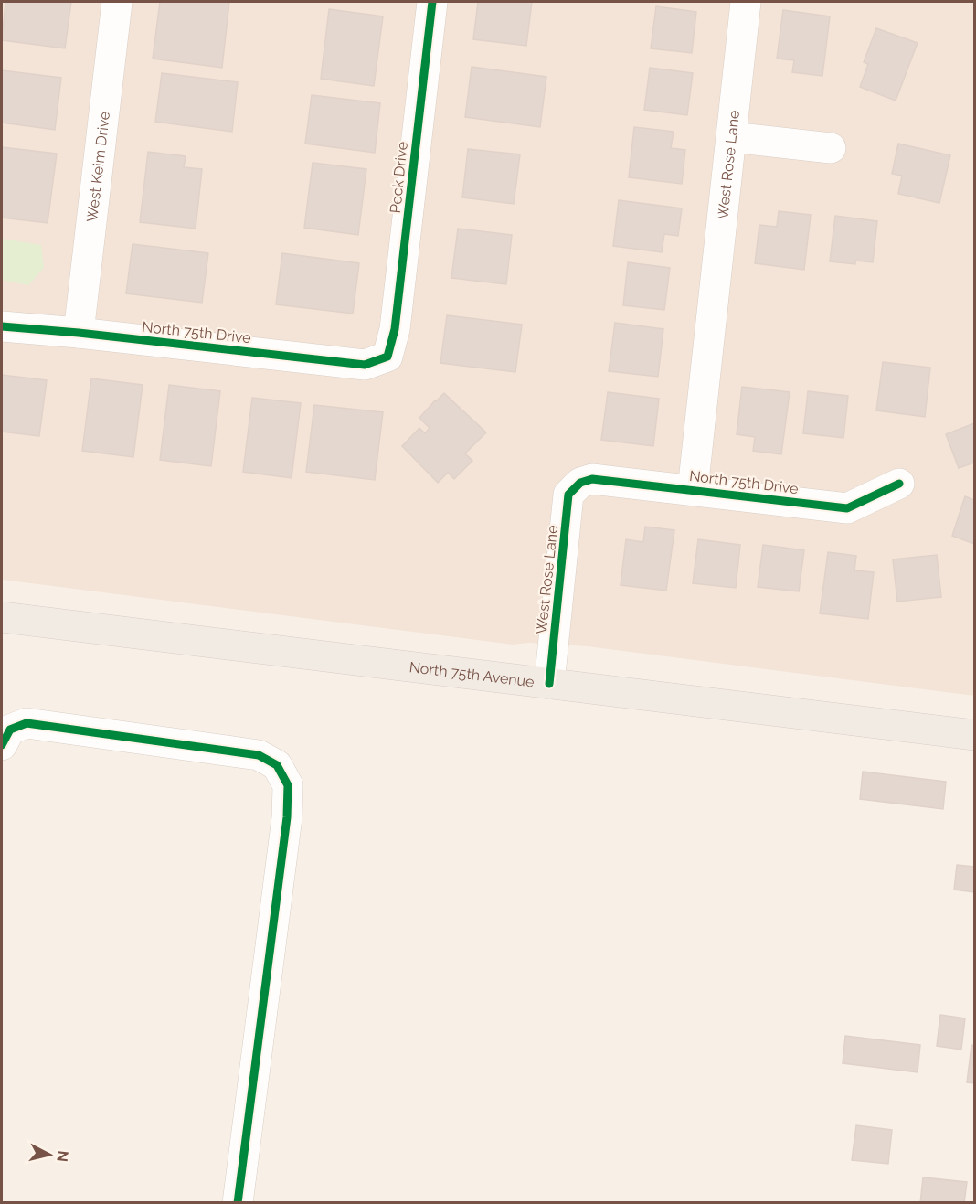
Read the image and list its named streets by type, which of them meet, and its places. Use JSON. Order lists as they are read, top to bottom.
{
  "streets": {
    "main road": ["North 75th Avenue"],
    "street": [
      "West Rose Lane",
      "West Keim Drive",
      "Peck Drive",
      "North 75th Drive"
    ]
  },
  "crossings": [
    ["West Rose Lane", "North 75th Drive"],
    ["West Rose Lane", "North 75th Avenue"],
    ["West Keim Drive", "North 75th Drive"],
    ["Peck Drive", "North 75th Drive"]
  ],
  "north": "right"
}
